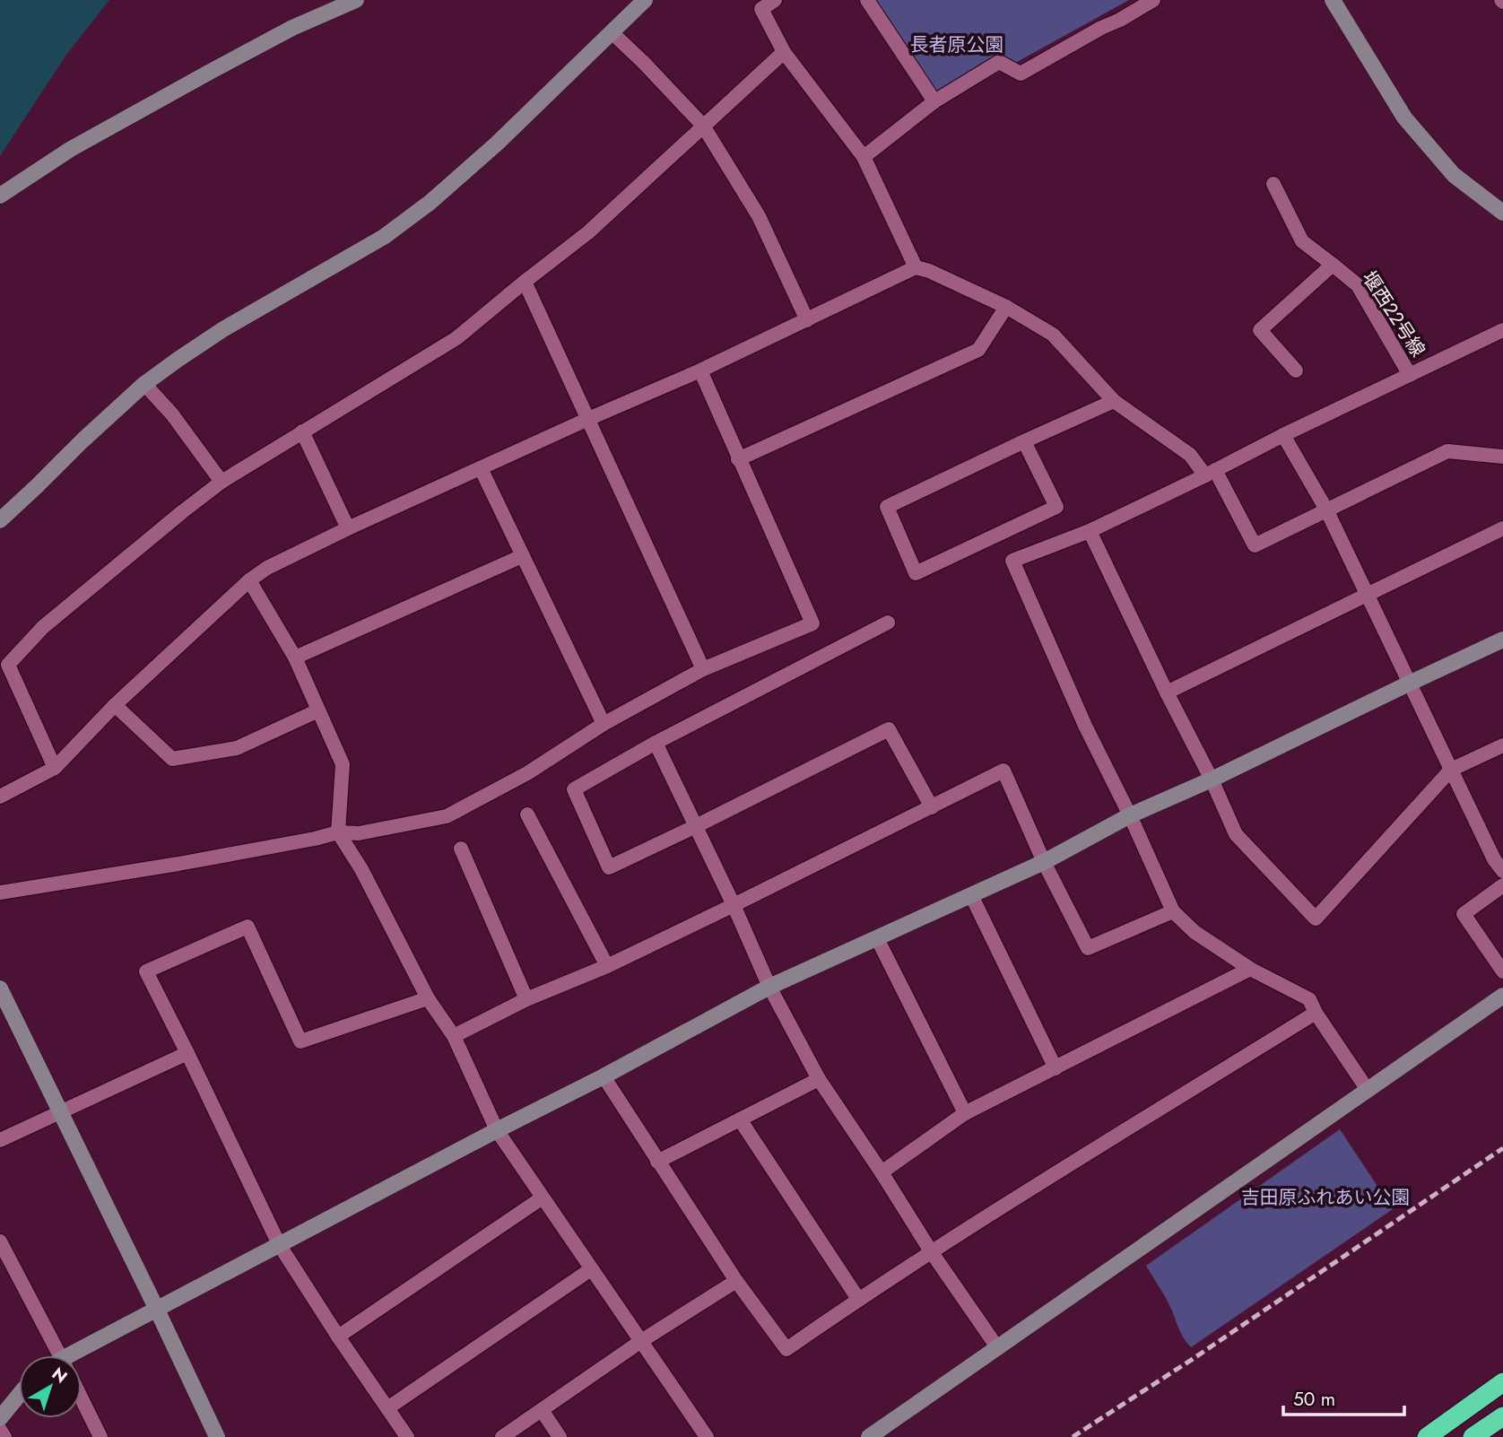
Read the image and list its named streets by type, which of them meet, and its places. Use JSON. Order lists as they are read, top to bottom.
{
  "streets": {
    "street": ["堰西２２号線"]
  },
  "parks": ["長者原公園", "吉田原ふれあい公園"],
  "scale_bar": "50 m",
  "north": "top right"
}
